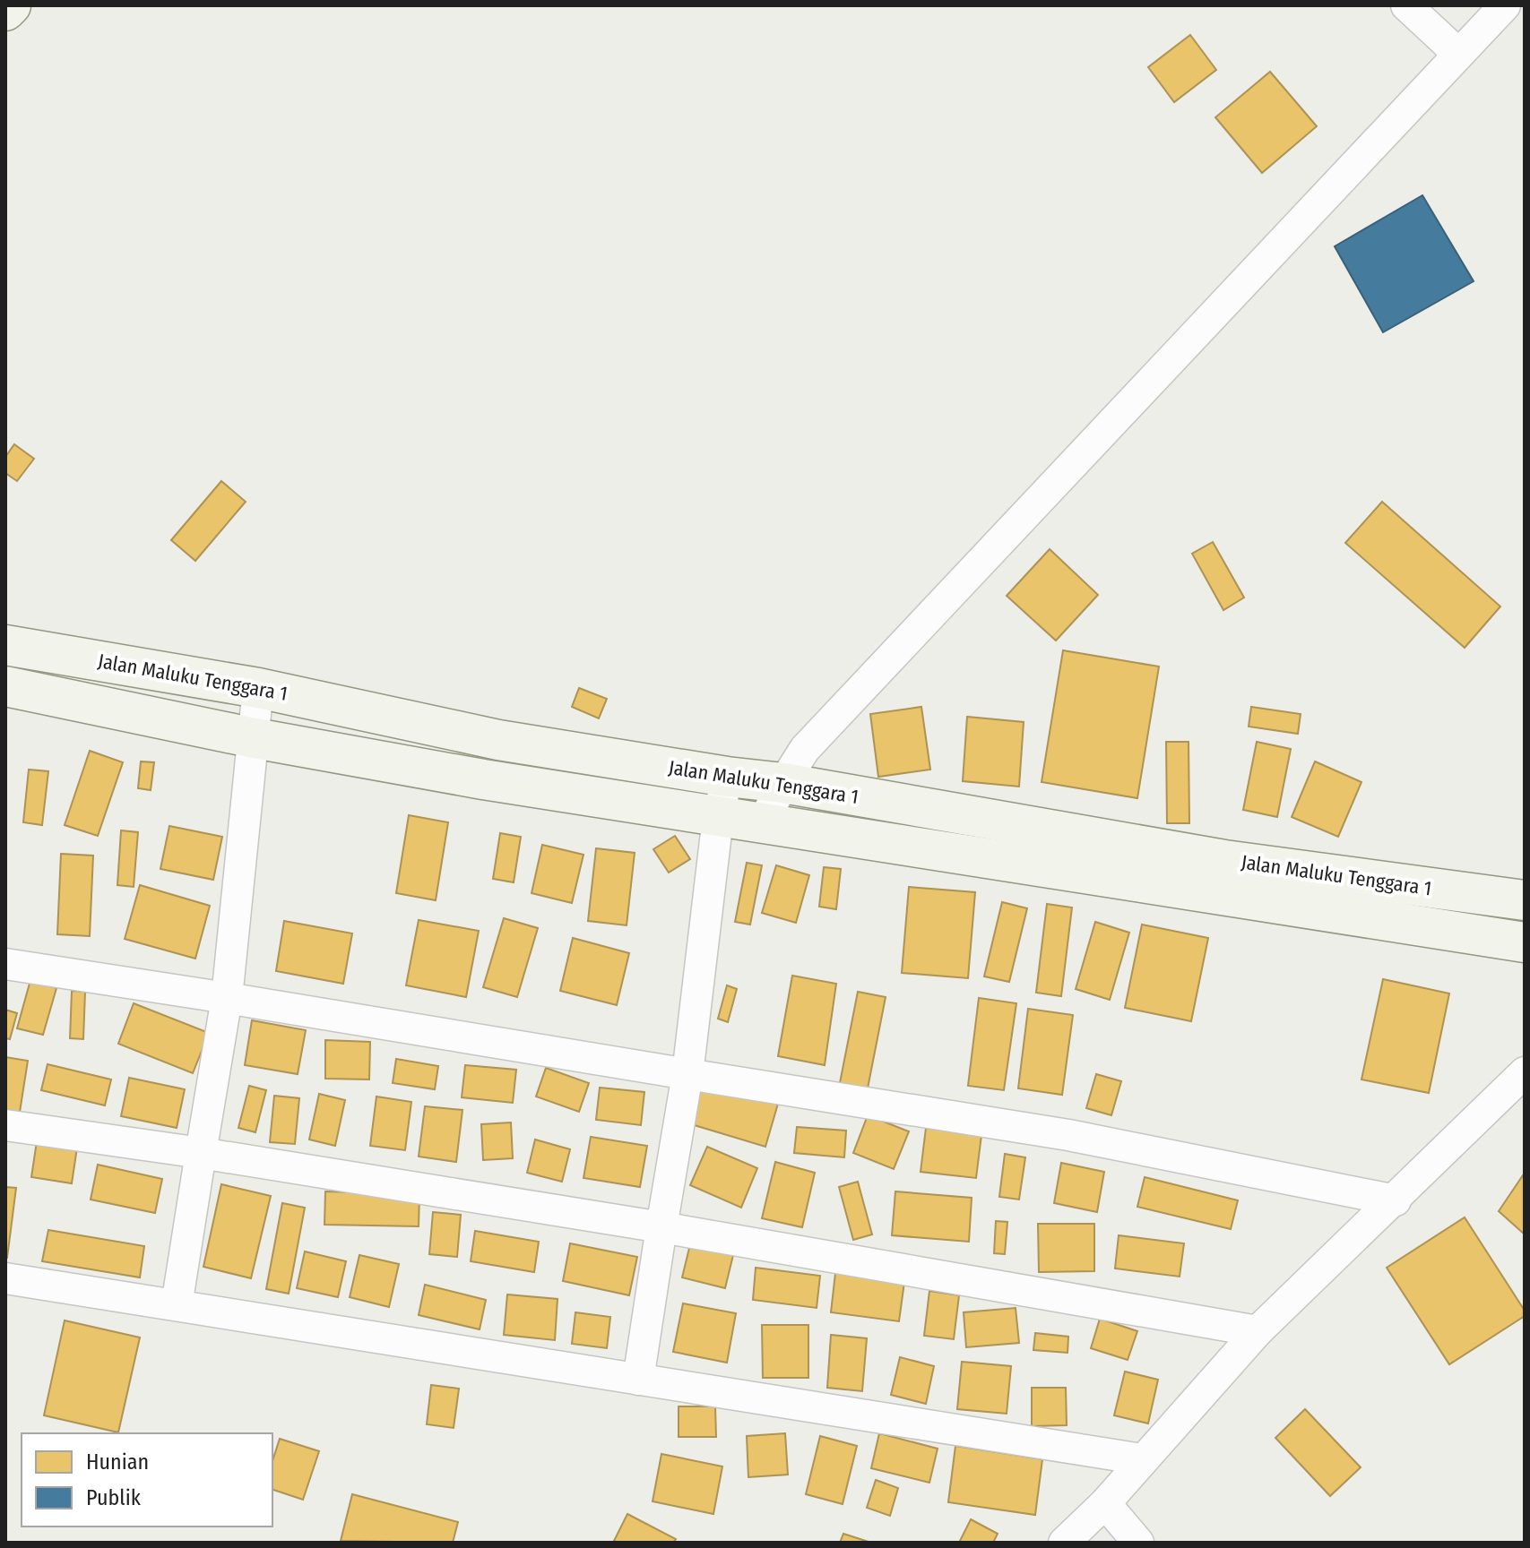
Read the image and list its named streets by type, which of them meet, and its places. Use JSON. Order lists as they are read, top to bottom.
{
  "streets": {
    "main road": ["Jalan Maluku Tenggara 1"]
  },
  "legend": ["Hunian", "Publik"]
}
